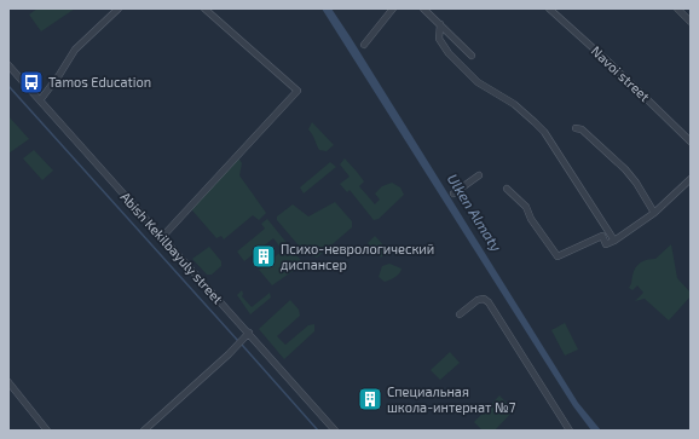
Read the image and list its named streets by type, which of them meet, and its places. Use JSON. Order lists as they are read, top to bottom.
{
  "streets": {
    "street": ["Navoi street", "Abish Kekilbayuly street"]
  },
  "water": ["Ulken Almaty"],
  "places": {
    "bus stop": ["Tamos Education"],
    "building": ["Психо-неврологический диспансер", "Специальная школа-интернат №7"]
  }
}
